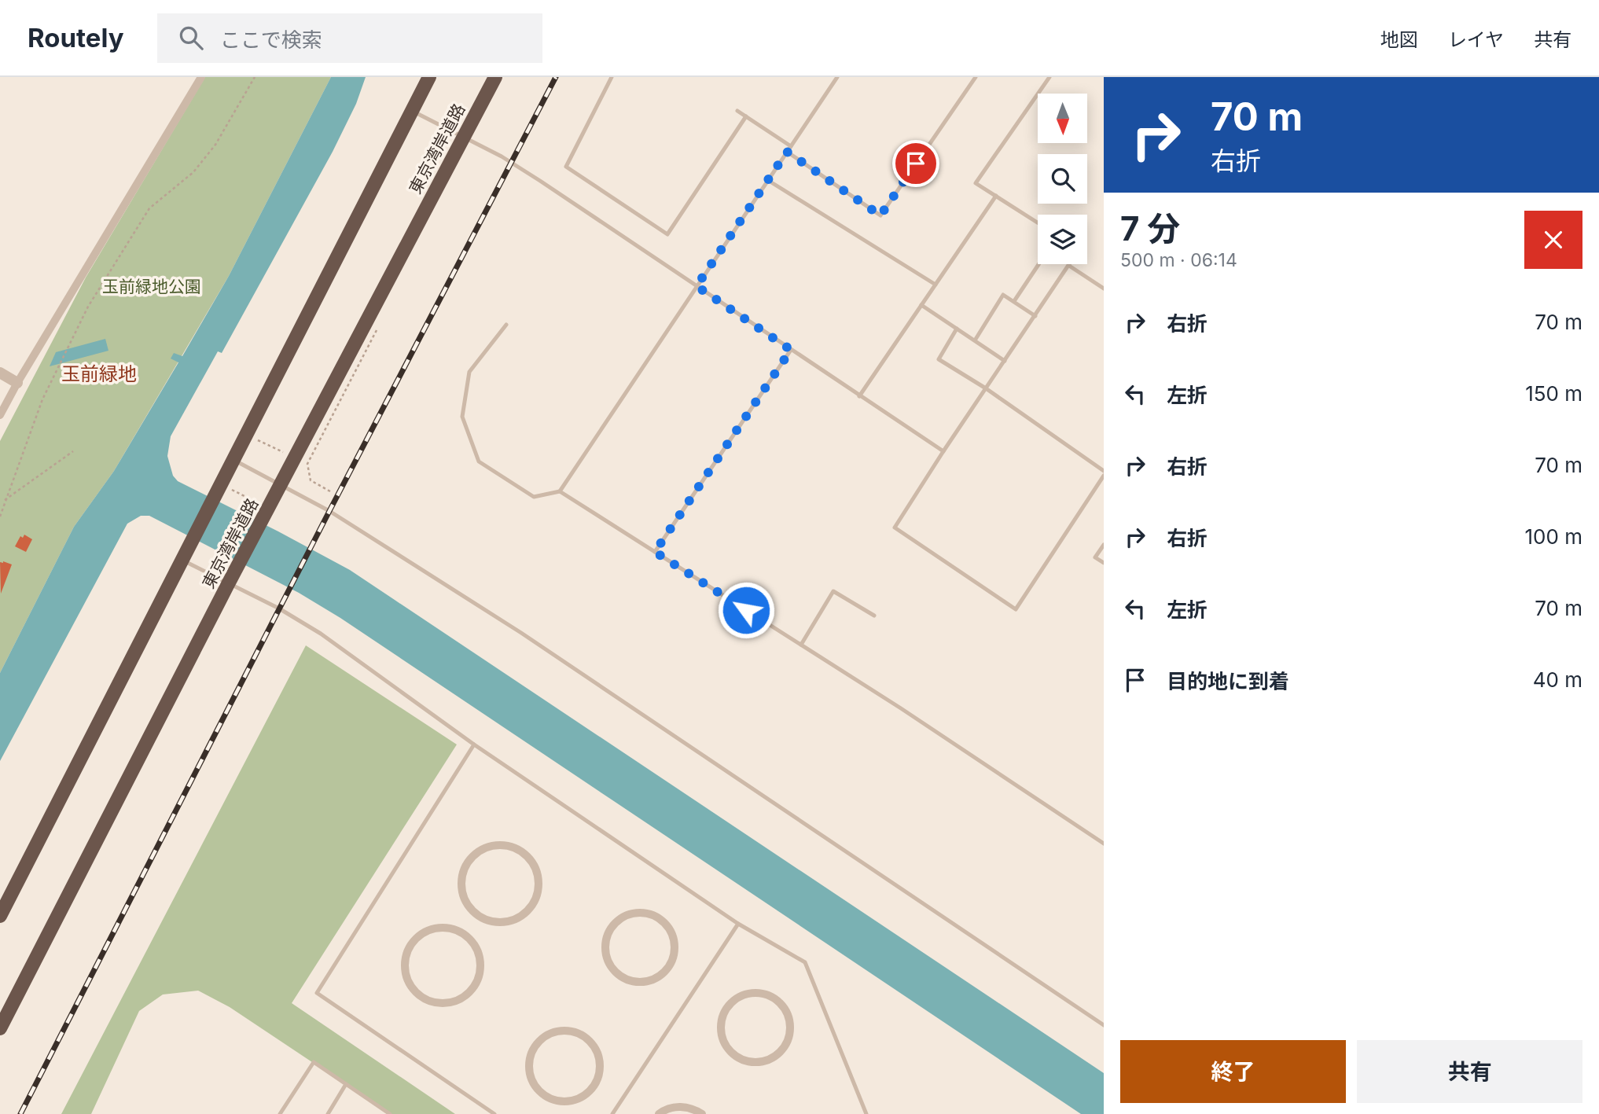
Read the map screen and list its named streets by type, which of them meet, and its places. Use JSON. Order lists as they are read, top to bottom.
{
  "streets": {
    "highway": ["東京湾岸道路"]
  },
  "districts": ["玉前緑地"],
  "parks": ["玉前緑地公園"],
  "north": "bottom",
  "page": {
    "header": "Routely",
    "search": "ここで検索",
    "nav": ["地図", "レイヤ", "共有"],
    "turn": ["70 m", "右折"],
    "heading": ["7 分", "500 m · 06:14"],
    "list": [
      {
        "name": "右折",
        "value": "70 m"
      },
      {
        "name": "左折",
        "value": "150 m"
      },
      {
        "name": "右折",
        "value": "70 m"
      },
      {
        "name": "右折",
        "value": "100 m"
      },
      {
        "name": "左折",
        "value": "70 m"
      },
      {
        "name": "目的地に到着",
        "value": "40 m"
      }
    ],
    "buttons": ["終了", "共有"]
  }
}
